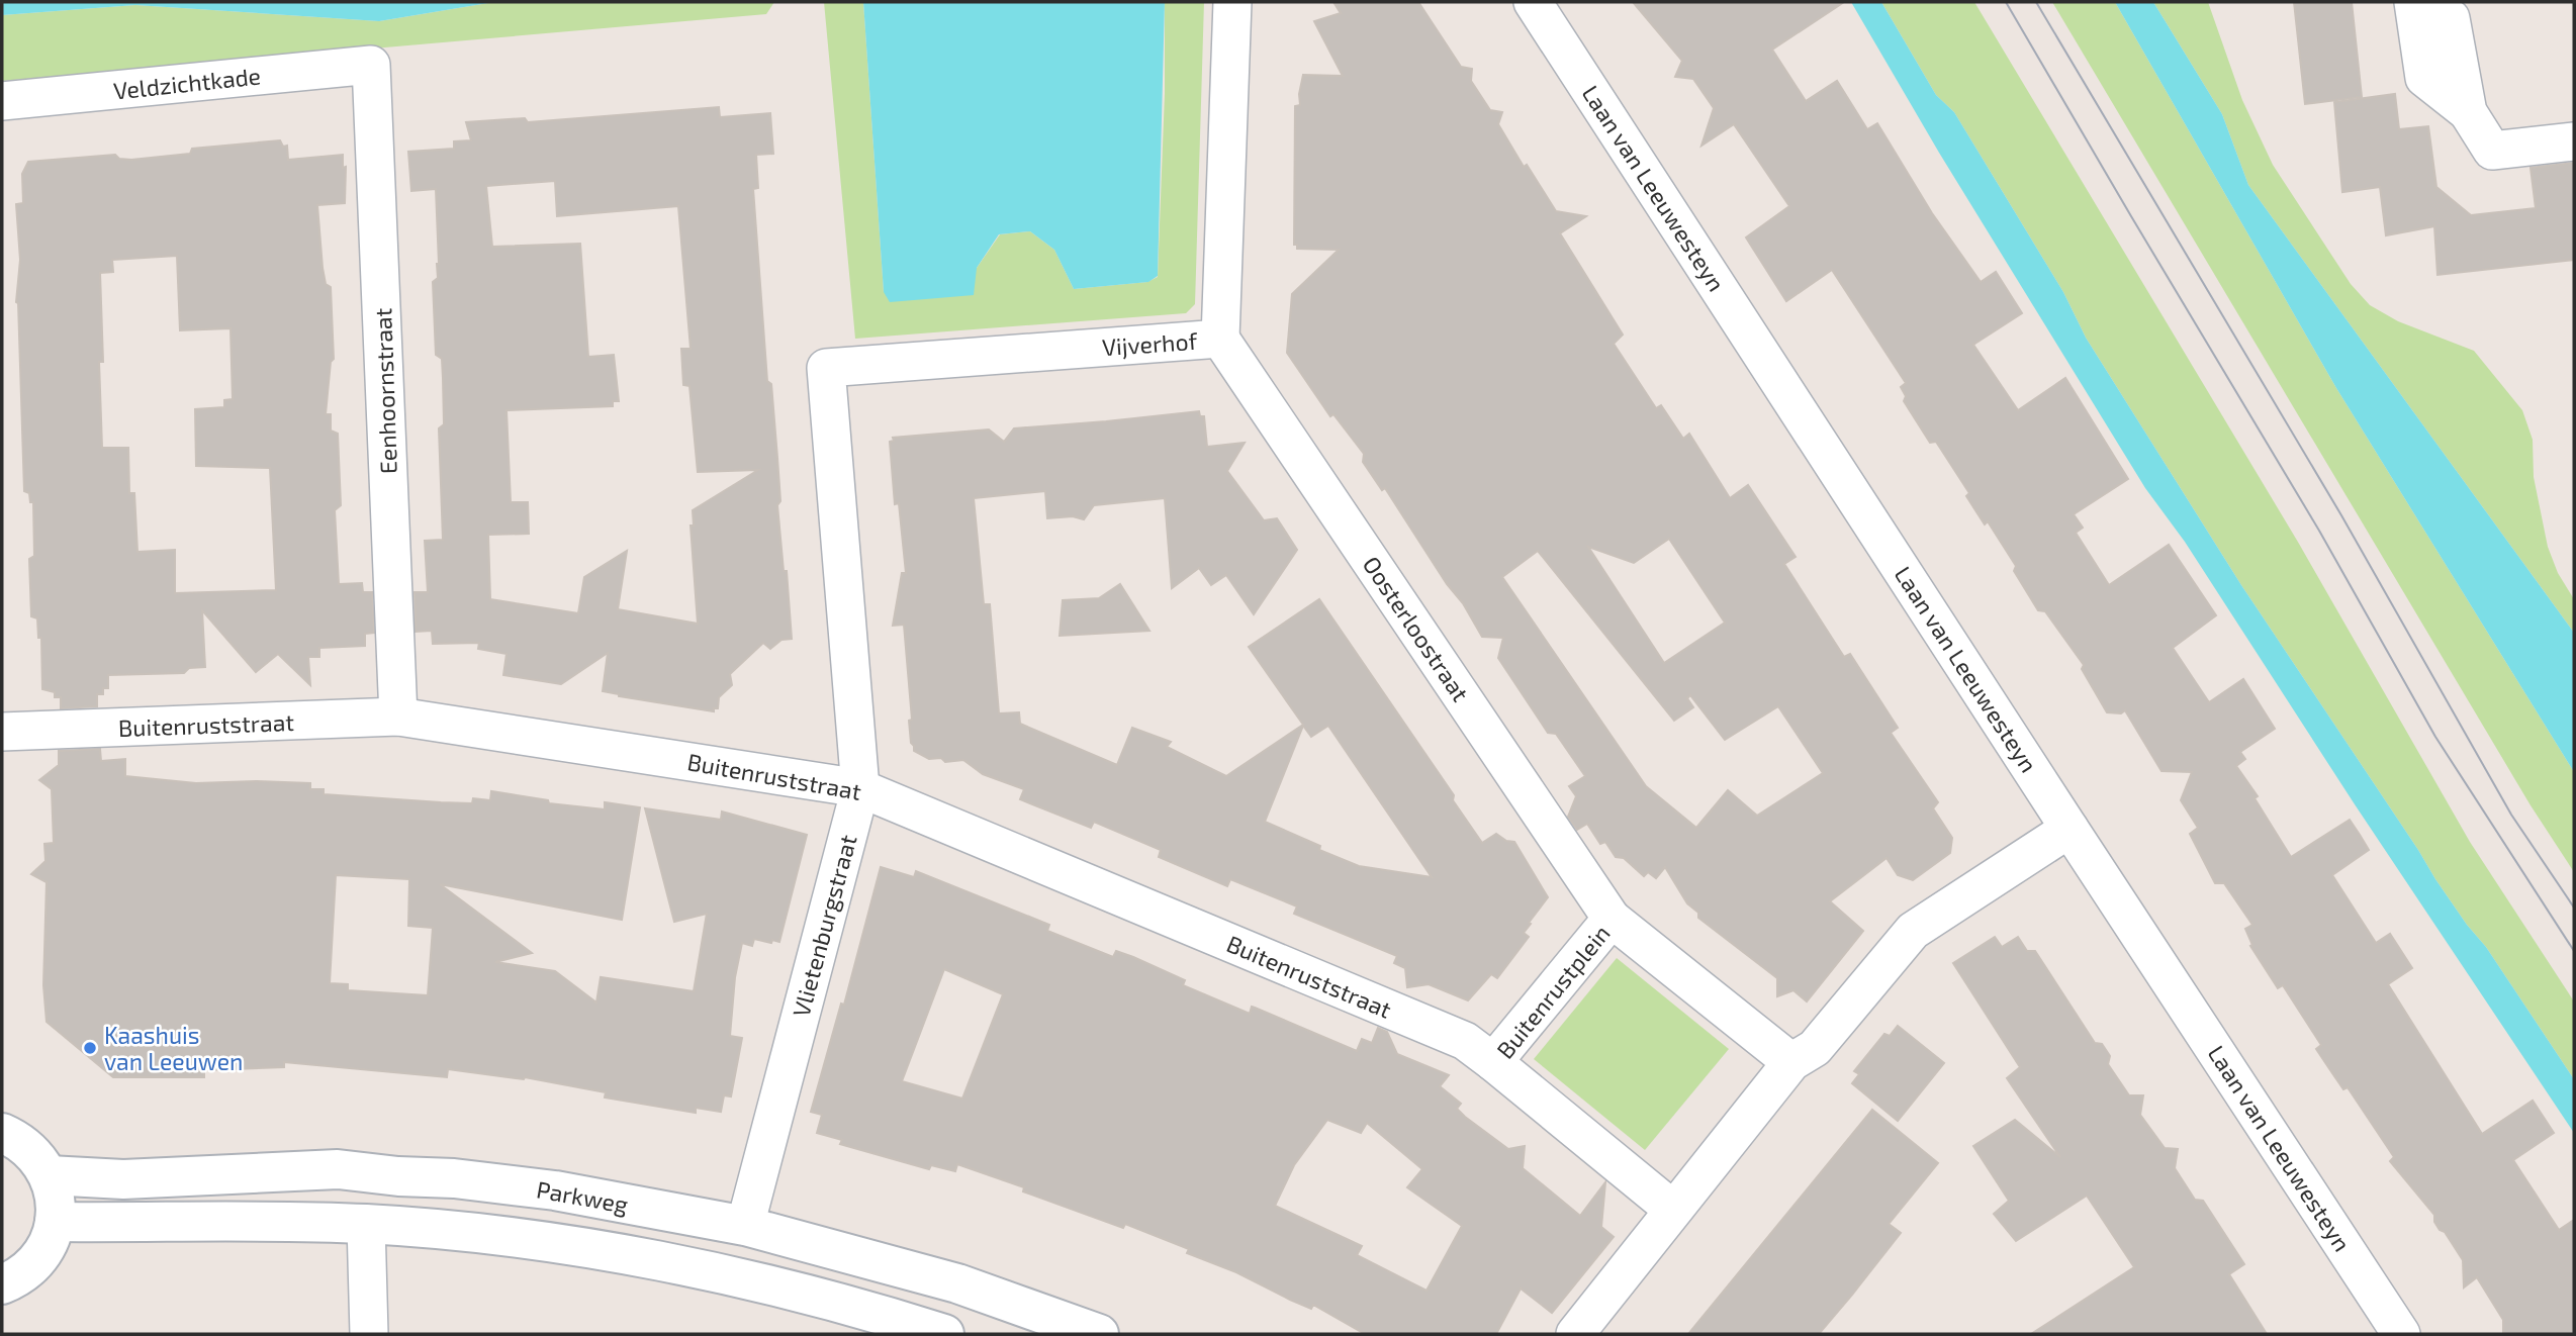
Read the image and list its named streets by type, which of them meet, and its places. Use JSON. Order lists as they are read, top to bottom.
{
  "streets": {
    "street": [
      "Veldzichtkade",
      "Laan van Leeuwesteyn",
      "Vijverhof",
      "Eenhoornstraat",
      "Oosterloostraat",
      "Buitenruststraat",
      "Vlietenburgstraat",
      "Buitenrustplein",
      "Parkweg"
    ]
  },
  "crossings": [
    ["Veldzichtkade", "Eenhoornstraat"],
    ["Vijverhof", "Oosterloostraat"],
    ["Vijverhof", "Vlietenburgstraat"],
    ["Eenhoornstraat", "Buitenruststraat"],
    ["Oosterloostraat", "Buitenrustplein"],
    ["Buitenruststraat", "Vlietenburgstraat"],
    ["Buitenruststraat", "Buitenrustplein"],
    ["Vlietenburgstraat", "Parkweg"]
  ],
  "places": ["Kaashuis van Leeuwen"]
}
